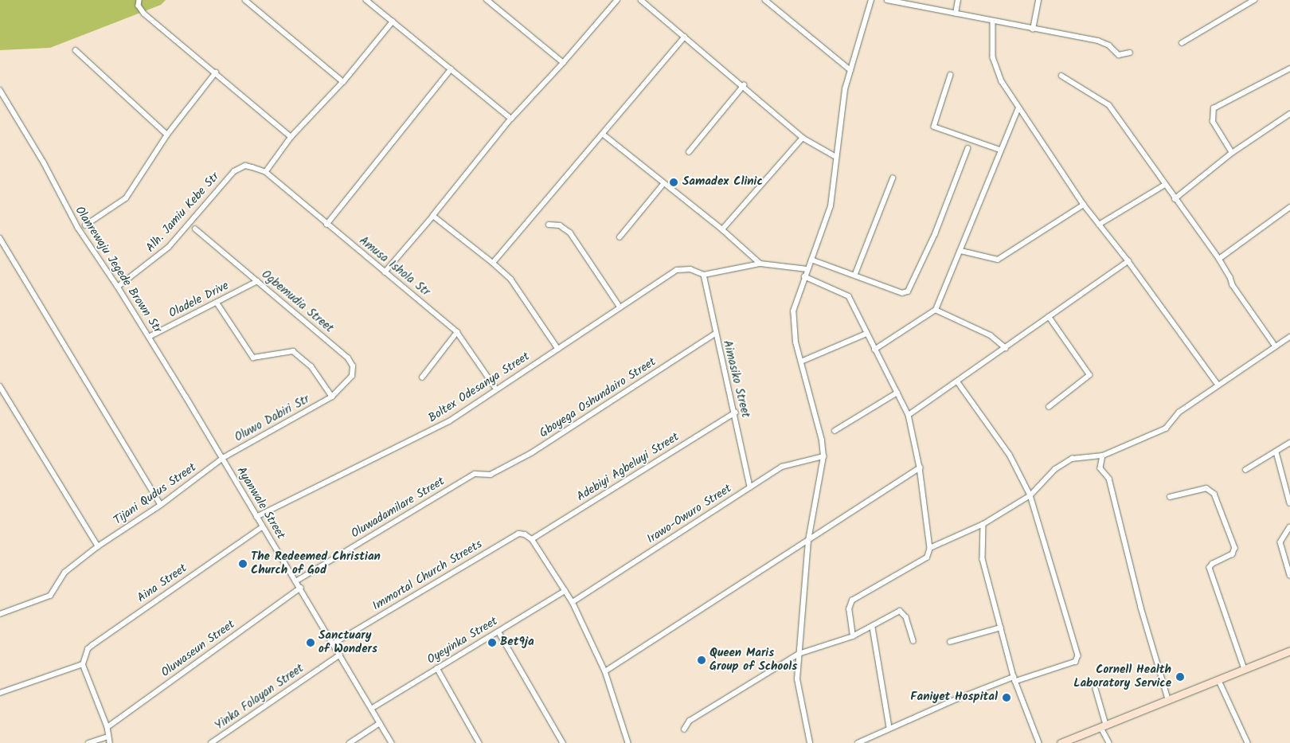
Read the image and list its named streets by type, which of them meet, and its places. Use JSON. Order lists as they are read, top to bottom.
{
  "streets": {
    "street": [
      "Alh. Jamiu Kebe Str",
      "Amusa Ishola Str",
      "Olanrewaju Jegede Brown Str",
      "Oladele Drive",
      "Ogbemudia Street",
      "Aimasiko Street",
      "Boltex Odesanya Street",
      "Gboyega Oshundairo Street",
      "Oluwo Dabiri Str",
      "Adebiyi Agbeluyi Street",
      "Tijani Qudus Street",
      "Ayanwale Street",
      "Oluwadamilare Street",
      "Irawo-Owuro Street",
      "Immortal Church Streets",
      "Aina Street",
      "Oyeyinka Street",
      "Oluwaseun Street",
      "Yinka Folayan Street"
    ]
  },
  "crossings": [
    ["Alh. Jamiu Kebe Str", "Amusa Ishola Str"],
    ["Alh. Jamiu Kebe Str", "Olanrewaju Jegede Brown Str"],
    ["Amusa Ishola Str", "Boltex Odesanya Street"],
    ["Olanrewaju Jegede Brown Str", "Oladele Drive"],
    ["Olanrewaju Jegede Brown Str", "Oluwo Dabiri Str"],
    ["Olanrewaju Jegede Brown Str", "Tijani Qudus Street"],
    ["Olanrewaju Jegede Brown Str", "Ayanwale Street"],
    ["Oladele Drive", "Ogbemudia Street"],
    ["Ogbemudia Street", "Oluwo Dabiri Str"],
    ["Aimasiko Street", "Boltex Odesanya Street"],
    ["Aimasiko Street", "Gboyega Oshundairo Street"],
    ["Aimasiko Street", "Adebiyi Agbeluyi Street"],
    ["Aimasiko Street", "Irawo-Owuro Street"],
    ["Boltex Odesanya Street", "Ayanwale Street"],
    ["Gboyega Oshundairo Street", "Oluwadamilare Street"],
    ["Oluwo Dabiri Str", "Tijani Qudus Street"],
    ["Oluwo Dabiri Str", "Ayanwale Street"],
    ["Adebiyi Agbeluyi Street", "Immortal Church Streets"],
    ["Tijani Qudus Street", "Ayanwale Street"],
    ["Ayanwale Street", "Oluwadamilare Street"],
    ["Ayanwale Street", "Immortal Church Streets"],
    ["Ayanwale Street", "Aina Street"],
    ["Ayanwale Street", "Oyeyinka Street"],
    ["Ayanwale Street", "Oluwaseun Street"],
    ["Ayanwale Street", "Yinka Folayan Street"]
  ],
  "places": [
    "Samadex Clinic",
    "The Redeemed Christian Church of God",
    "Sanctuary of Wonders",
    "Bet9ja",
    "Queen Maris Group of Schools",
    "Cornell Health Laboratory Service",
    "Faniyet Hospital"
  ]
}
